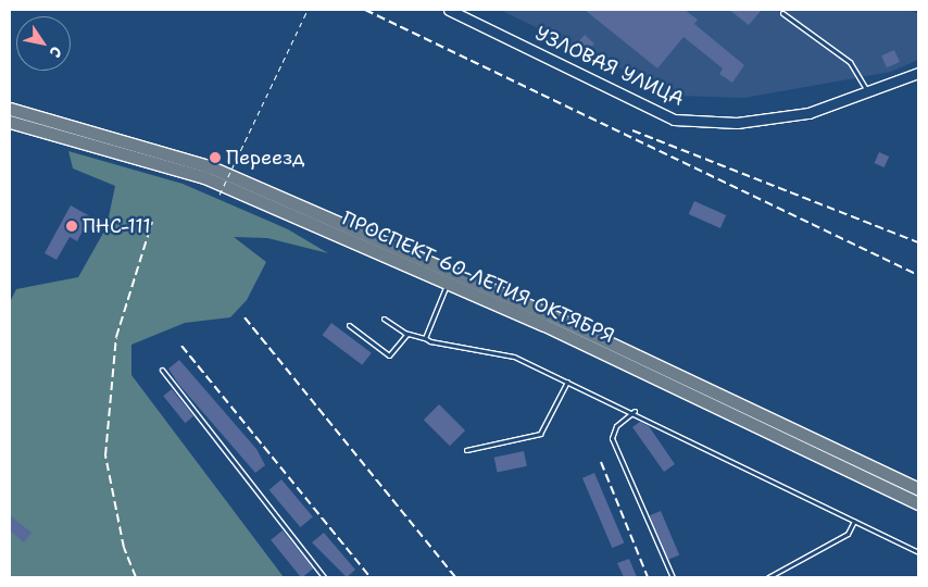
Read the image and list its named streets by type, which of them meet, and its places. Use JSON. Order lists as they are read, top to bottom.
{
  "streets": {
    "highway": ["ПРОСПЕКТ 60-ЛЕТИЯ ОКТЯБРЯ"],
    "street": ["УЗЛОВАЯ УЛИЦА"]
  },
  "places": ["Переезд", "ПНС-111"],
  "north": "bottom right"
}
